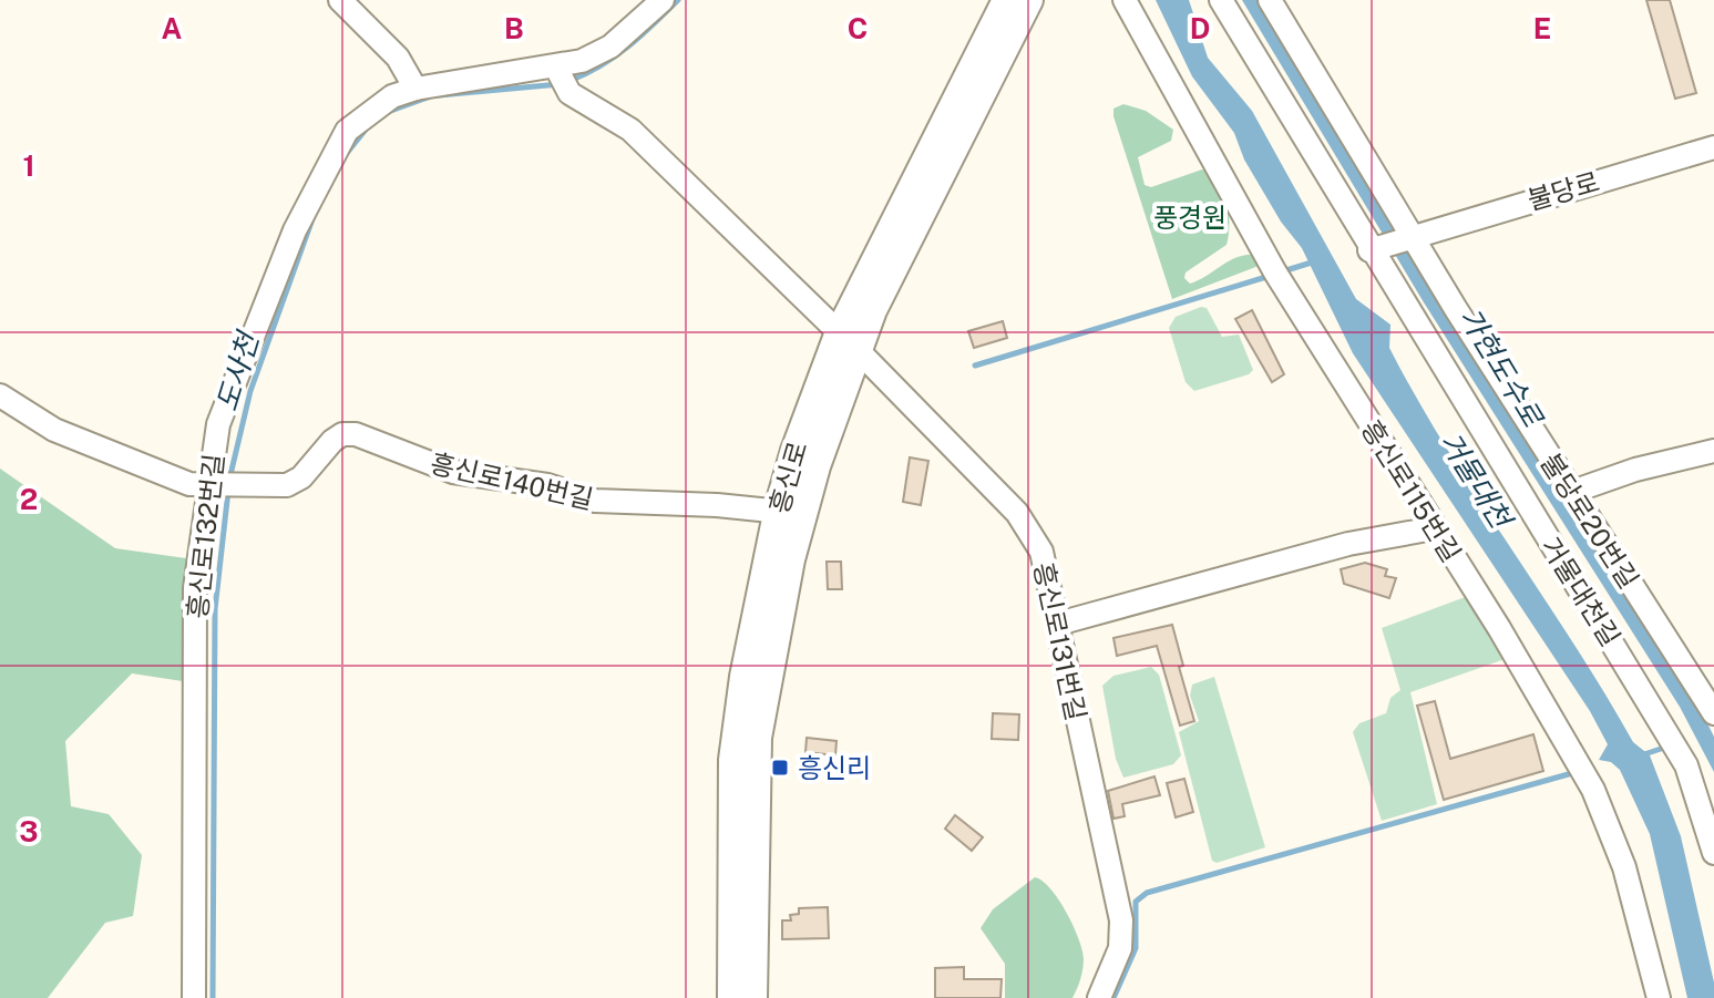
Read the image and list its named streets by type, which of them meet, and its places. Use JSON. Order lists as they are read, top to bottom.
{
  "streets": {
    "main road": ["흥신로"],
    "street": [
      "불당로",
      "흥신로140번길",
      "흥신로115번길",
      "불당로20번길",
      "흥신로132번길",
      "거물대천길",
      "흥신로131번길"
    ]
  },
  "crossings": [
    ["불당로", "불당로20번길"],
    ["불당로", "거물대천길"],
    ["흥신로", "흥신로140번길"],
    ["흥신로", "흥신로131번길"],
    ["흥신로140번길", "흥신로132번길"]
  ],
  "water": ["가현도수로", "도사천", "거물대천"],
  "parks": ["풍경원"],
  "places": {
    "transit": ["흥신리"]
  },
  "grid": {
    "columns": [
      "A",
      "B",
      "C",
      "D",
      "E"
    ],
    "rows": ["1", "2", "3"]
  }
}
